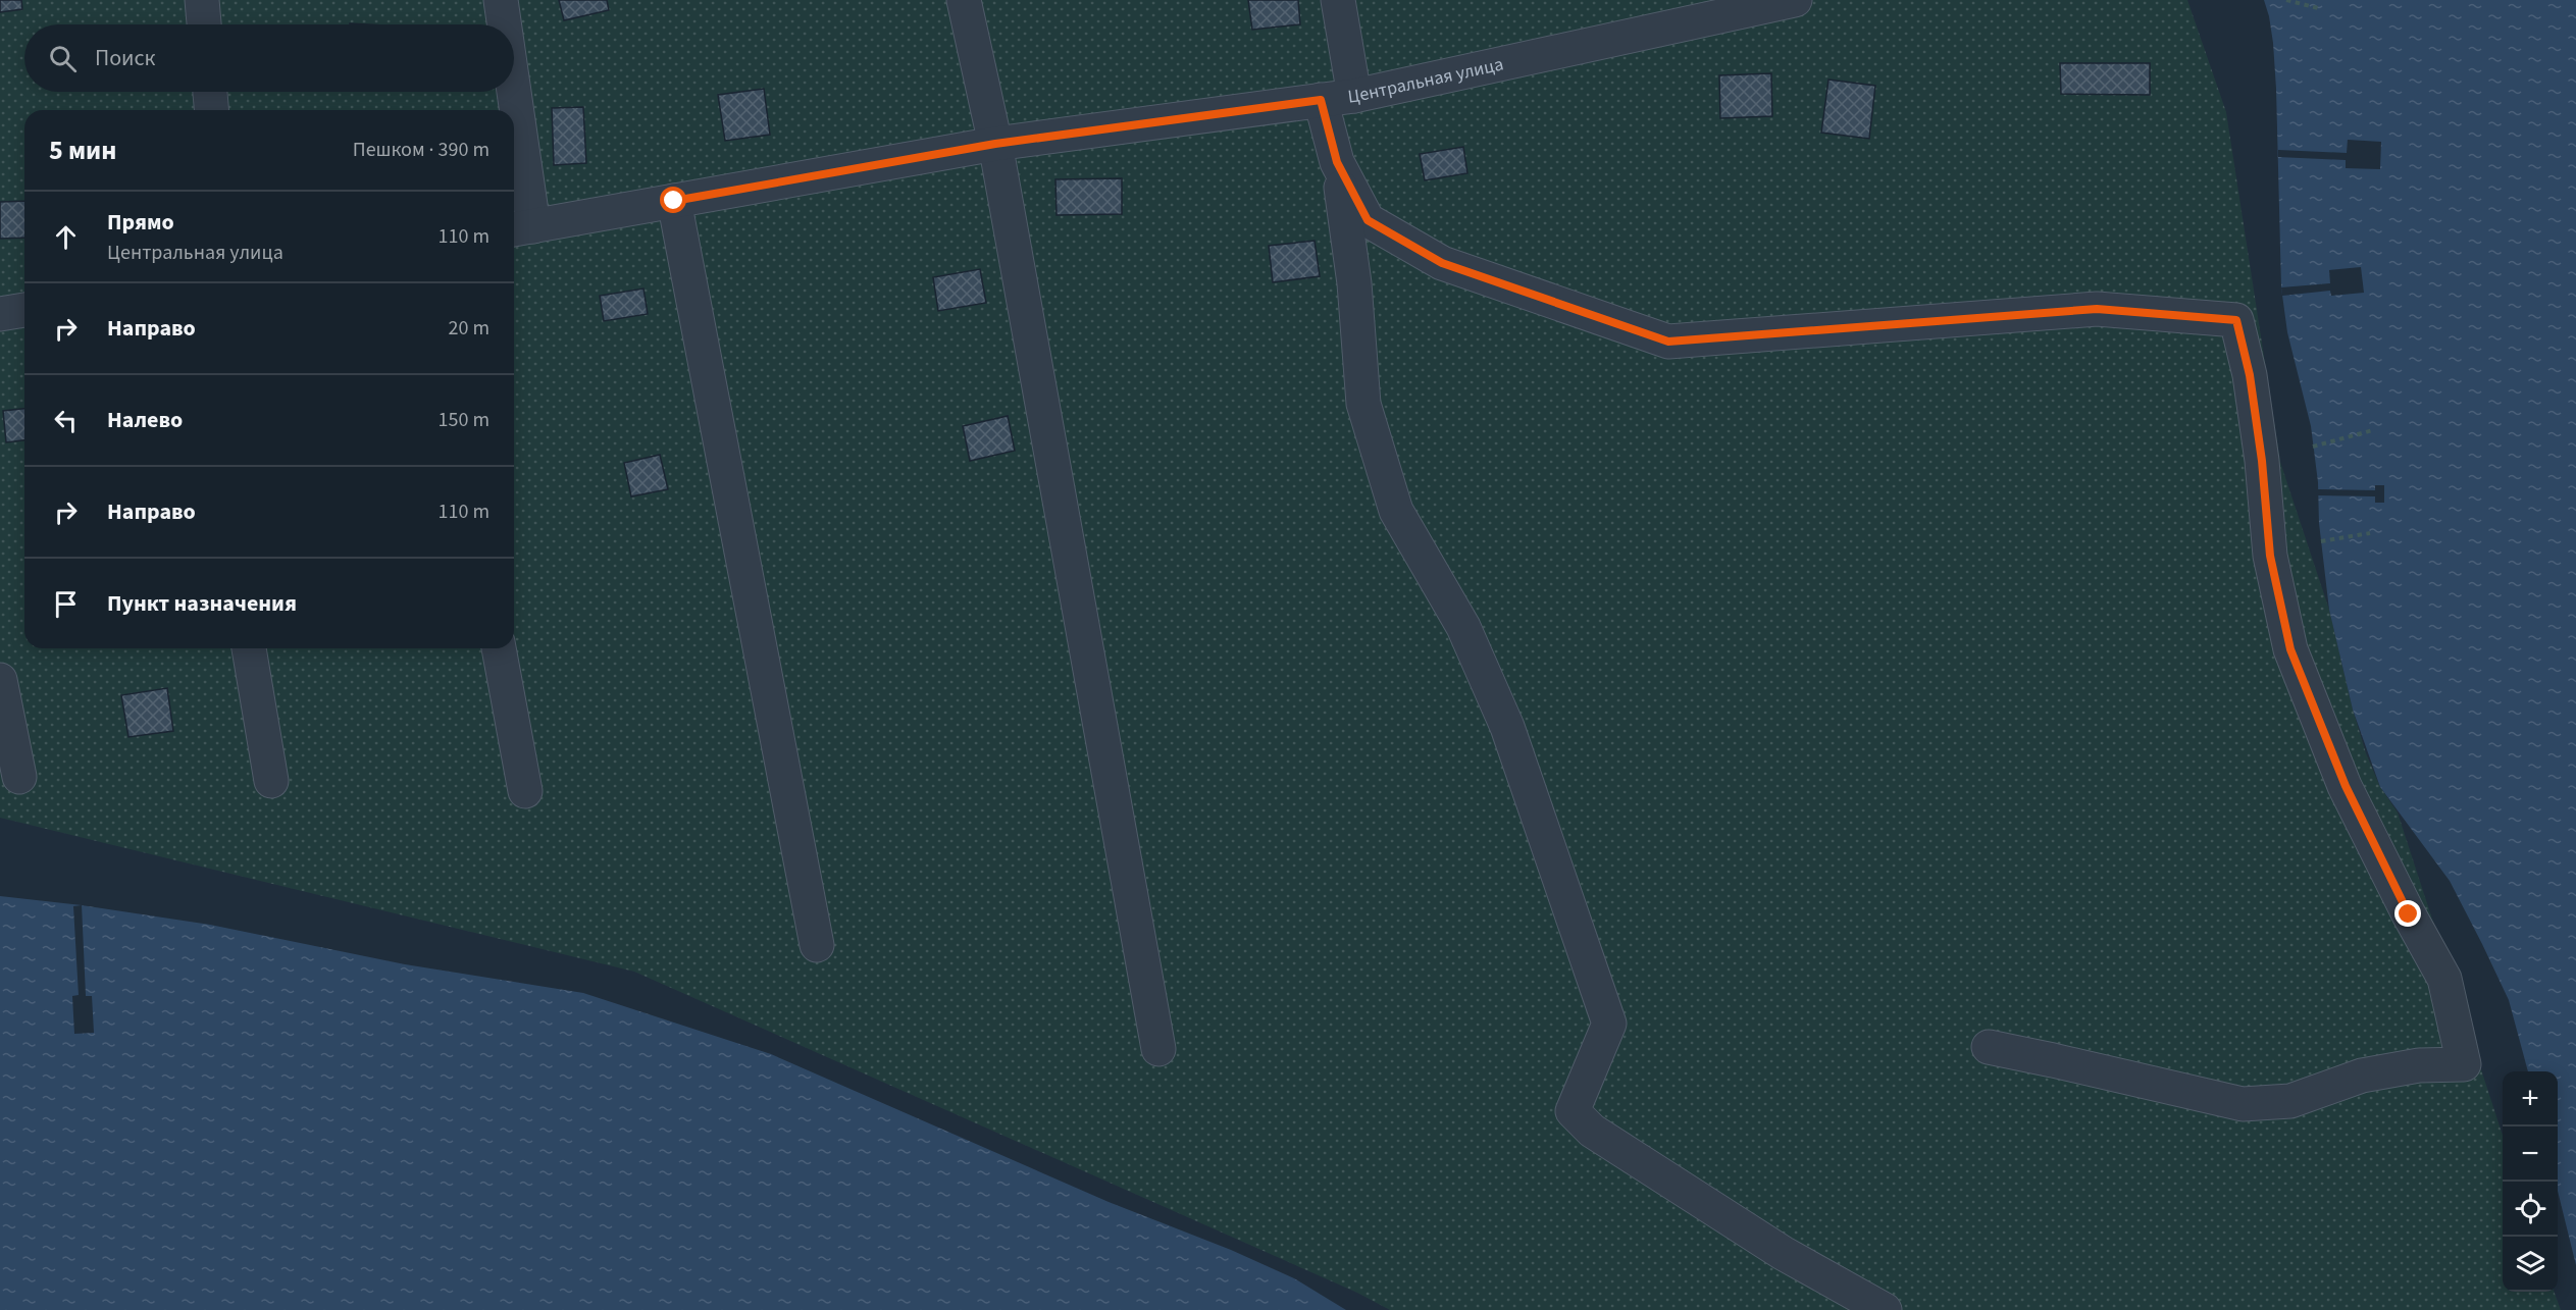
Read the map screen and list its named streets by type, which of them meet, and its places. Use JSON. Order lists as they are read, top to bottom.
{
  "streets": {
    "street": ["Центральная улица"]
  },
  "page": {
    "search": "Поиск",
    "heading": ["5 мин", "Пешком · 390 m"],
    "list": [
      ["Прямо", "Центральная улица", "110 m"],
      ["Направо", "20 m"],
      ["Налево", "150 m"],
      ["Направо", "110 m"],
      "Пункт назначения"
    ],
    "map_buttons": ["+", "−"]
  }
}
